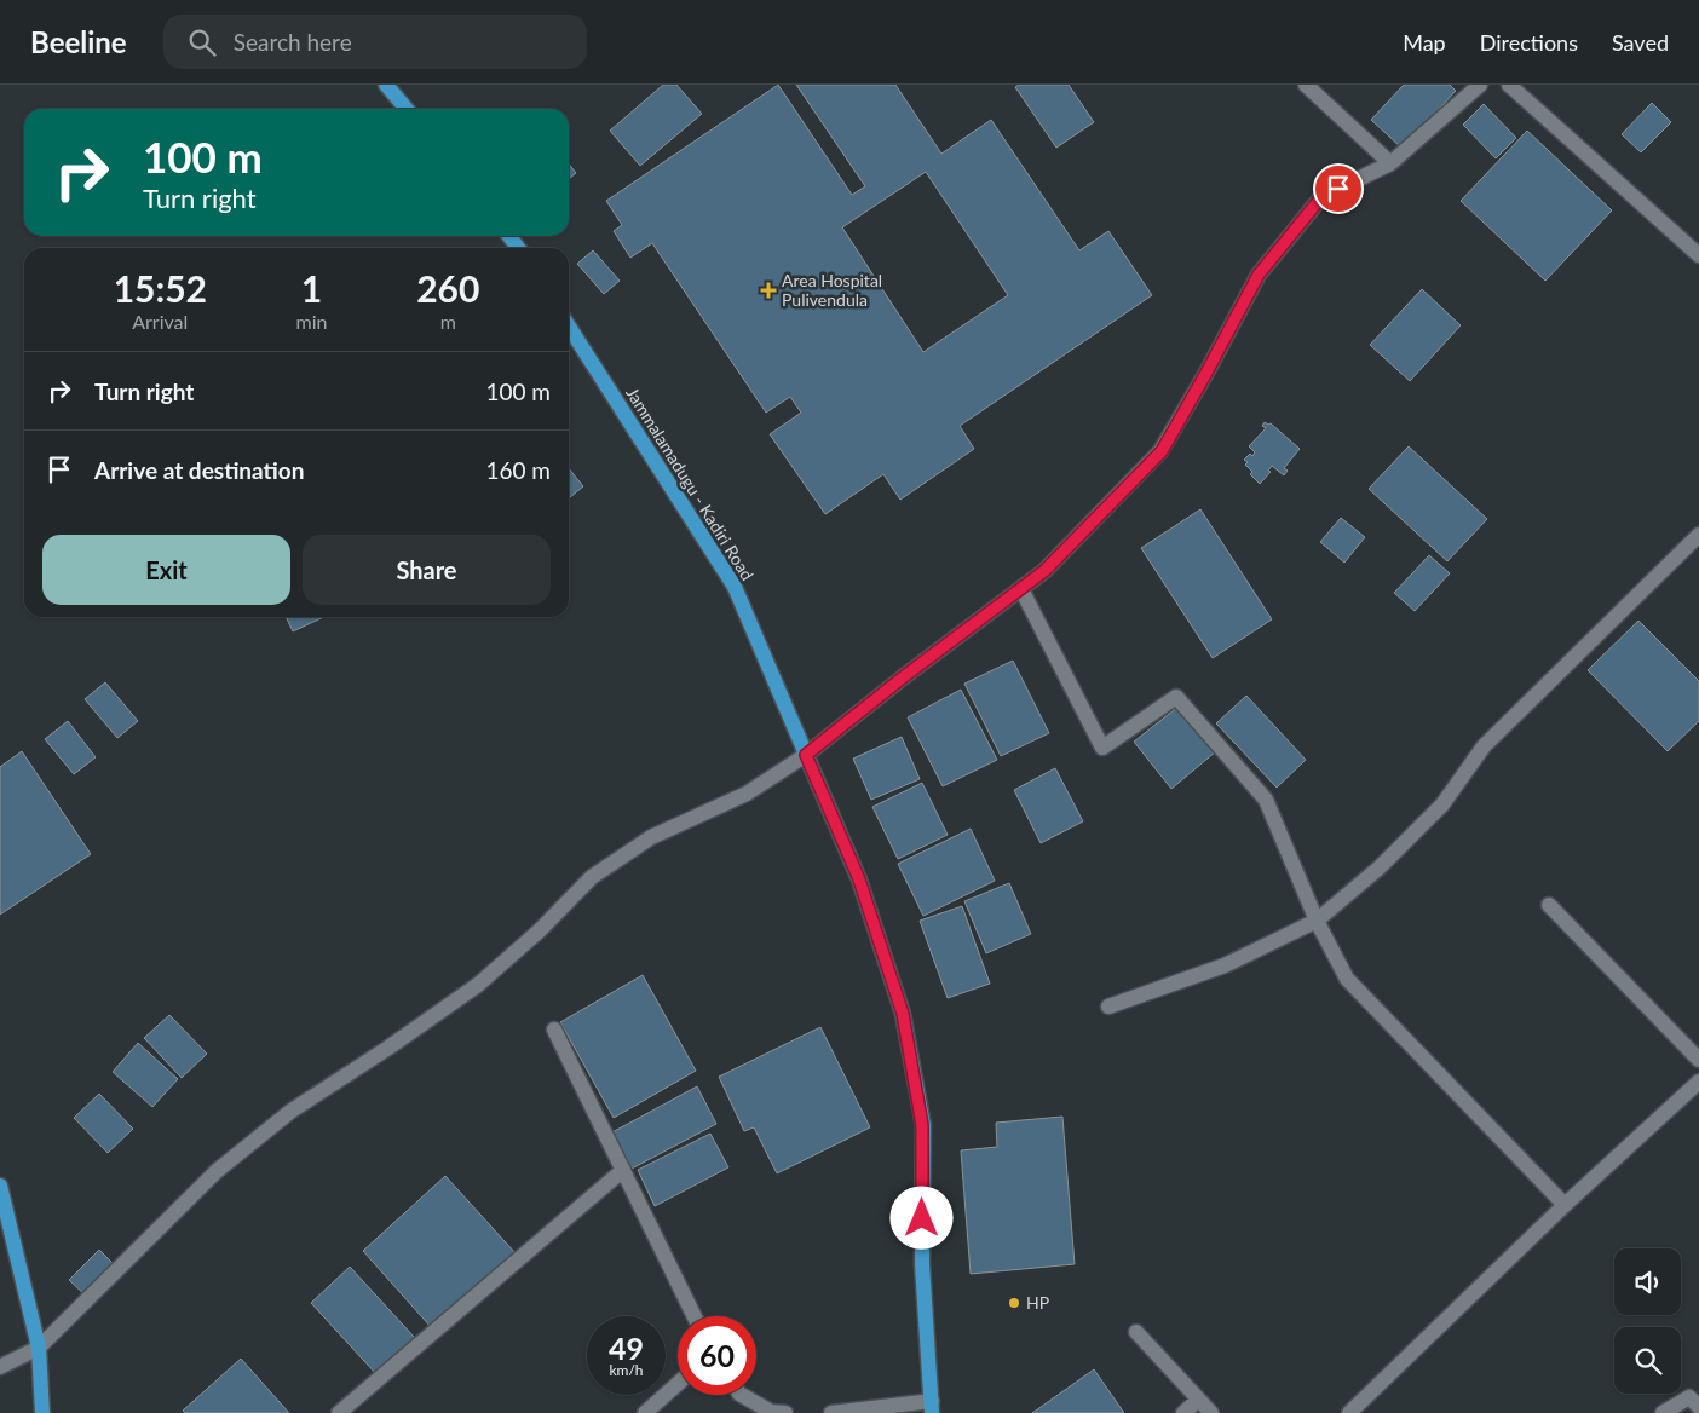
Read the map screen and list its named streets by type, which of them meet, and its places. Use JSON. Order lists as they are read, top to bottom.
{
  "streets": {
    "main road": ["Jammalamadugu - Kadiri Road"]
  },
  "places": {
    "health": ["Area Hospital Pulivendula"],
    "other": ["HP"]
  },
  "page": {
    "header": "Beeline",
    "search": "Search here",
    "nav": ["Map", "Directions", "Saved"],
    "turn": ["100 m", "Turn right"],
    "eta": [
      "15:52",
      "Arrival",
      "1",
      "min",
      "260",
      "m"
    ],
    "list": [
      {
        "name": "Turn right",
        "value": "100 m"
      },
      {
        "name": "Arrive at destination",
        "value": "160 m"
      }
    ],
    "buttons": ["Exit", "Share"],
    "speed": "49 km/h",
    "limit": "60"
  }
}
